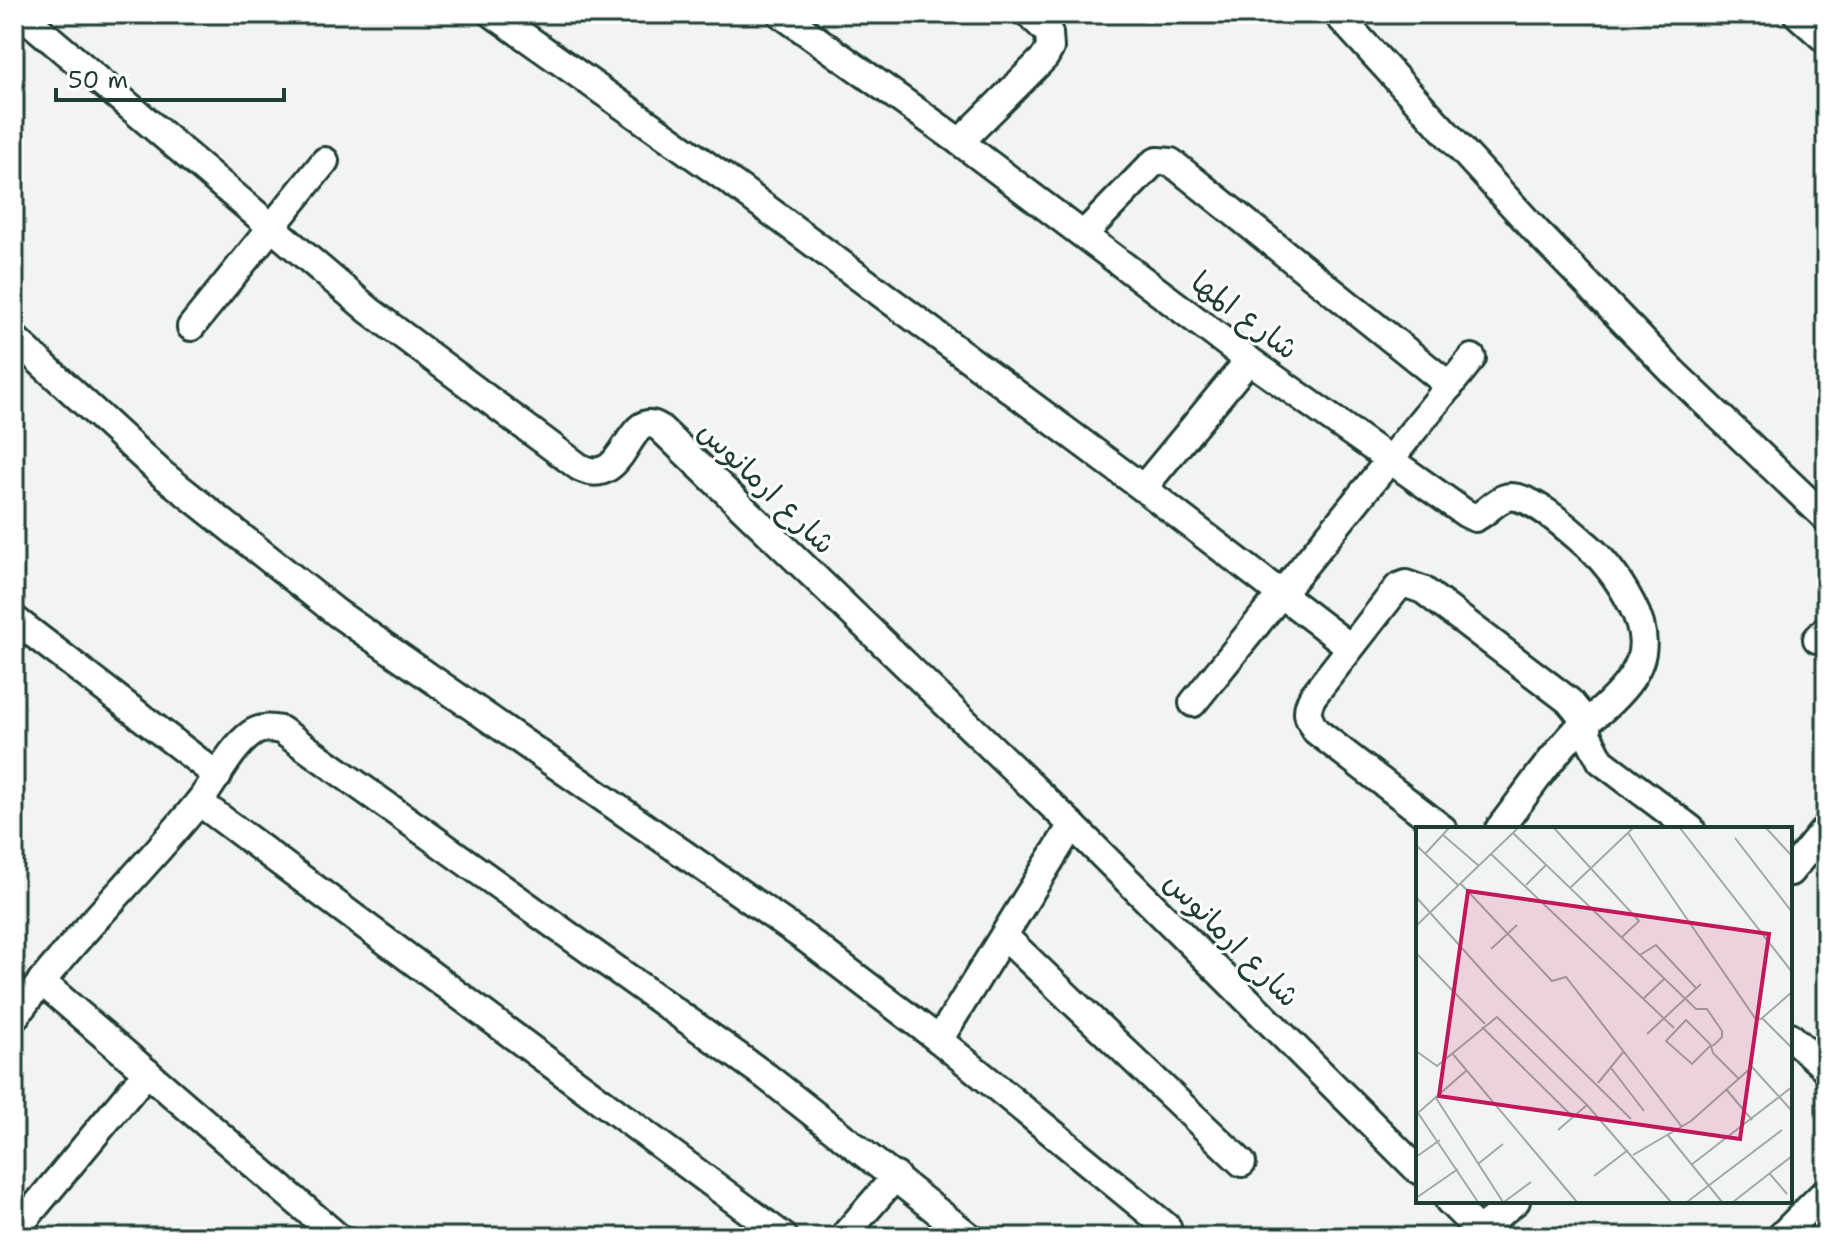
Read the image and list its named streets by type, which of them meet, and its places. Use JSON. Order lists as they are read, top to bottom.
{
  "streets": {
    "street": ["شارع المها", "شارع ارمانوس"]
  },
  "scale_bar": "50 m"
}
